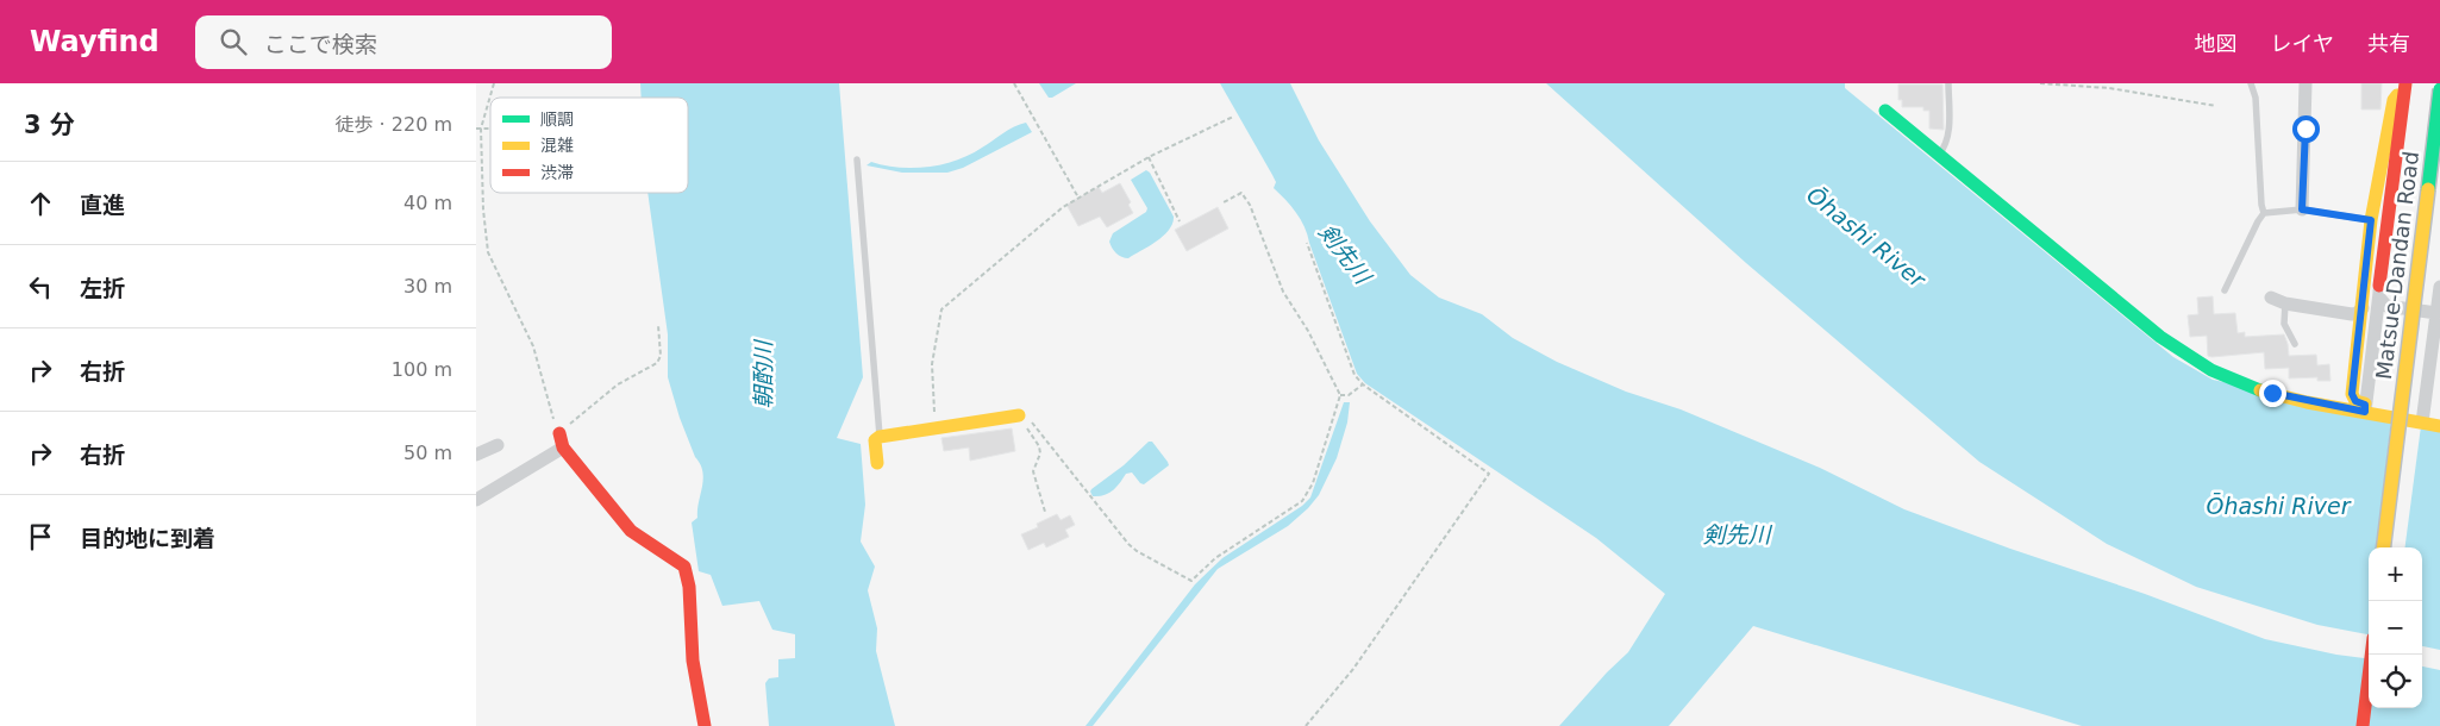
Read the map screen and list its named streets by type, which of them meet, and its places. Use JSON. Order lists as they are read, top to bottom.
{
  "streets": {
    "main road": ["Matsue-Dandan Road"]
  },
  "water": ["Ōhashi River", "剣先川", "朝酌川"],
  "legend": ["順調", "混雑", "渋滞"],
  "page": {
    "header": "Wayfind",
    "search": "ここで検索",
    "nav": ["地図", "レイヤ", "共有"],
    "heading": ["3 分", "徒歩 · 220 m"],
    "list": [
      ["直進", "40 m"],
      ["左折", "30 m"],
      ["右折", "100 m"],
      ["右折", "50 m"],
      "目的地に到着"
    ],
    "map_buttons": ["+", "−"]
  }
}
